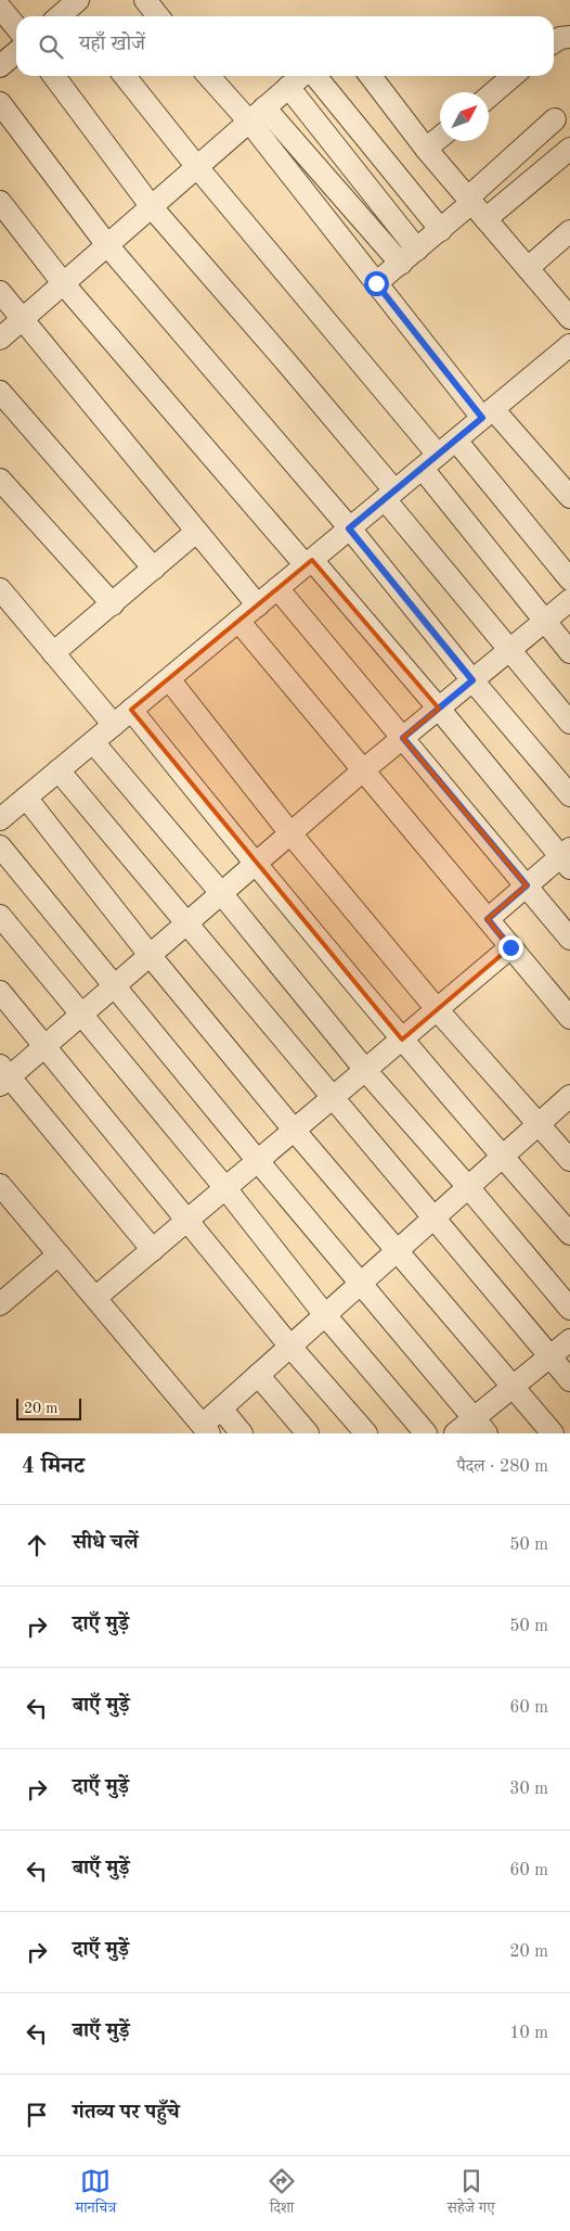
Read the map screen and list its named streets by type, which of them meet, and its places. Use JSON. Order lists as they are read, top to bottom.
{
  "scale_bar": "20 m",
  "north": "top right",
  "page": {
    "search": "यहाँ खोजें",
    "scale": "20 m",
    "heading": ["4 मिनट", "पैदल · 280 m"],
    "list": [
      ["सीधे चलें", "50 m"],
      ["दाएँ मुड़ें", "50 m"],
      ["बाएँ मुड़ें", "60 m"],
      ["दाएँ मुड़ें", "30 m"],
      ["बाएँ मुड़ें", "60 m"],
      ["दाएँ मुड़ें", "20 m"],
      ["बाएँ मुड़ें", "10 m"],
      "गंतव्य पर पहुँचे"
    ],
    "nav": ["मानचित्र", "दिशा", "सहेजे गए"]
  }
}
